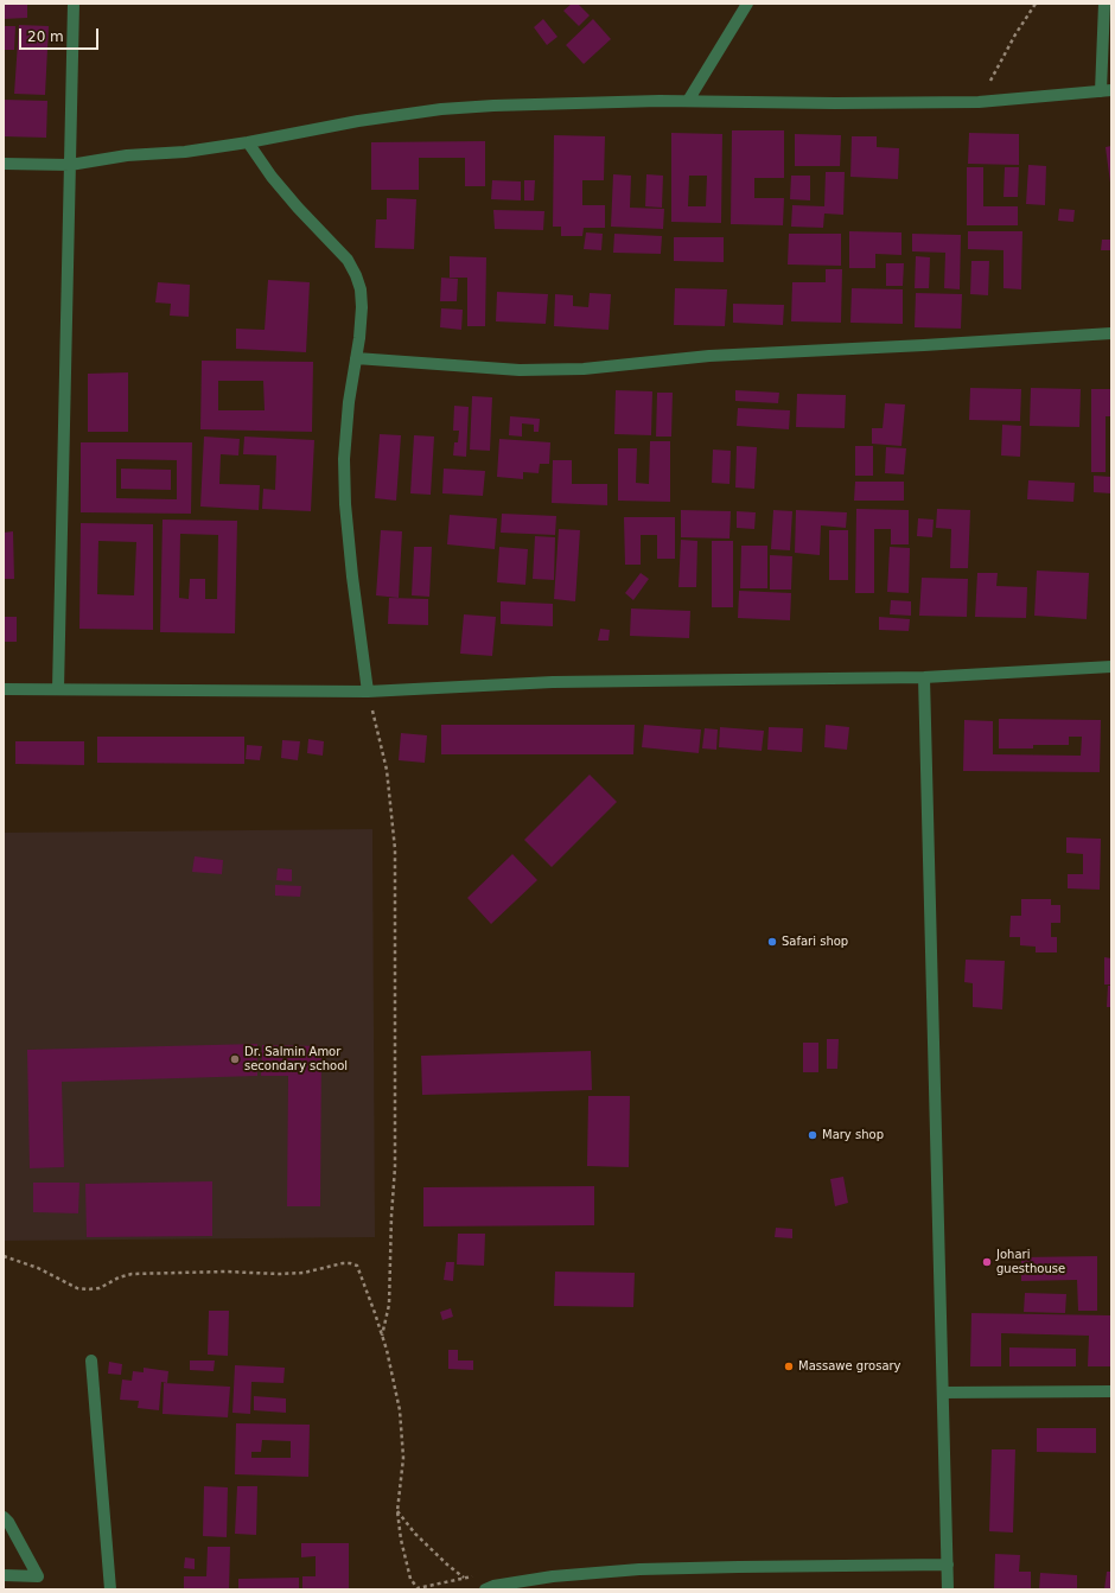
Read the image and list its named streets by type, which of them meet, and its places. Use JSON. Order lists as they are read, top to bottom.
{
  "places": [
    "Safari shop",
    "Dr. Salmin Amor secondary school",
    "Mary shop",
    "Johari guesthouse",
    "Massawe grosary"
  ],
  "scale_bar": "20 m"
}
